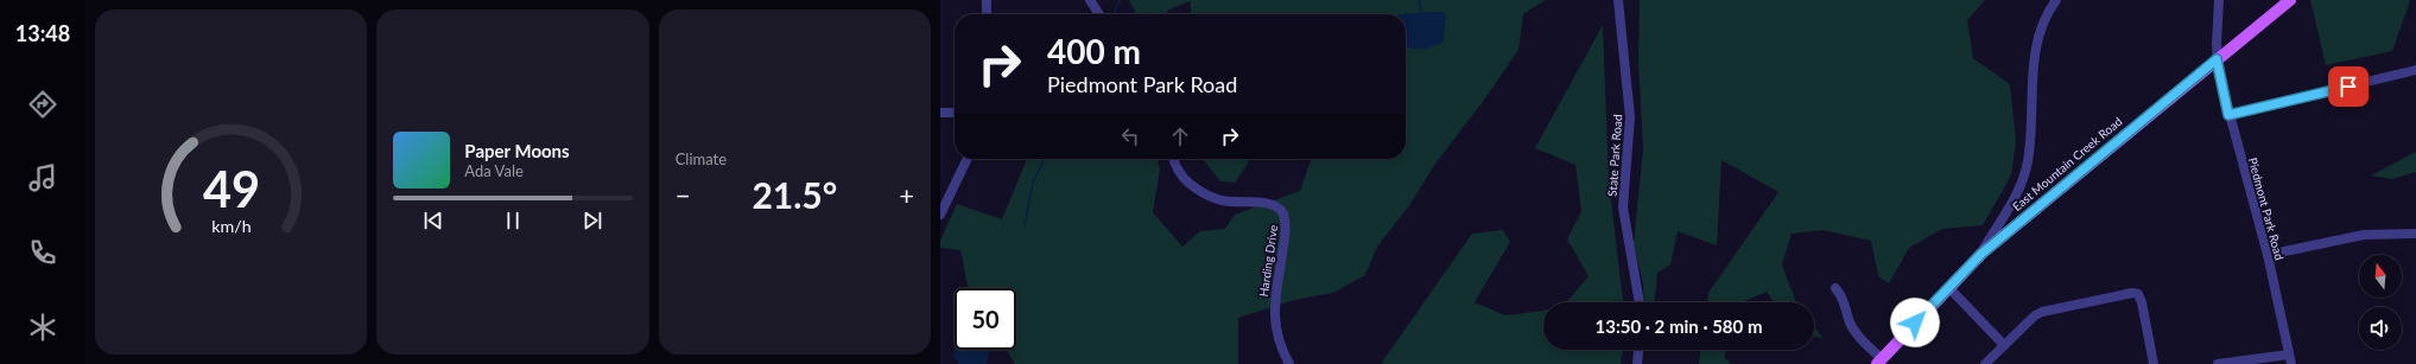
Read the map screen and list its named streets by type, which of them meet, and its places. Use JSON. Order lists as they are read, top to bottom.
{
  "streets": {
    "main road": ["East Mountain Creek Road"],
    "street": ["State Park Road", "Piedmont Park Road", "Harding Drive"]
  },
  "crossings": [
    ["East Mountain Creek Road", "Piedmont Park Road"]
  ],
  "north": "top",
  "page": {
    "tabs": "13:48",
    "tile": "Climate",
    "turn": ["400 m", "Piedmont Park Road"],
    "song": ["Paper Moons", "Ada Vale"],
    "heat": ["−", "21.5°", "+"],
    "limit": "50",
    "trip": "13:50 · 2 min · 580 m",
    "gauge": ["49", "km/h"]
  }
}
